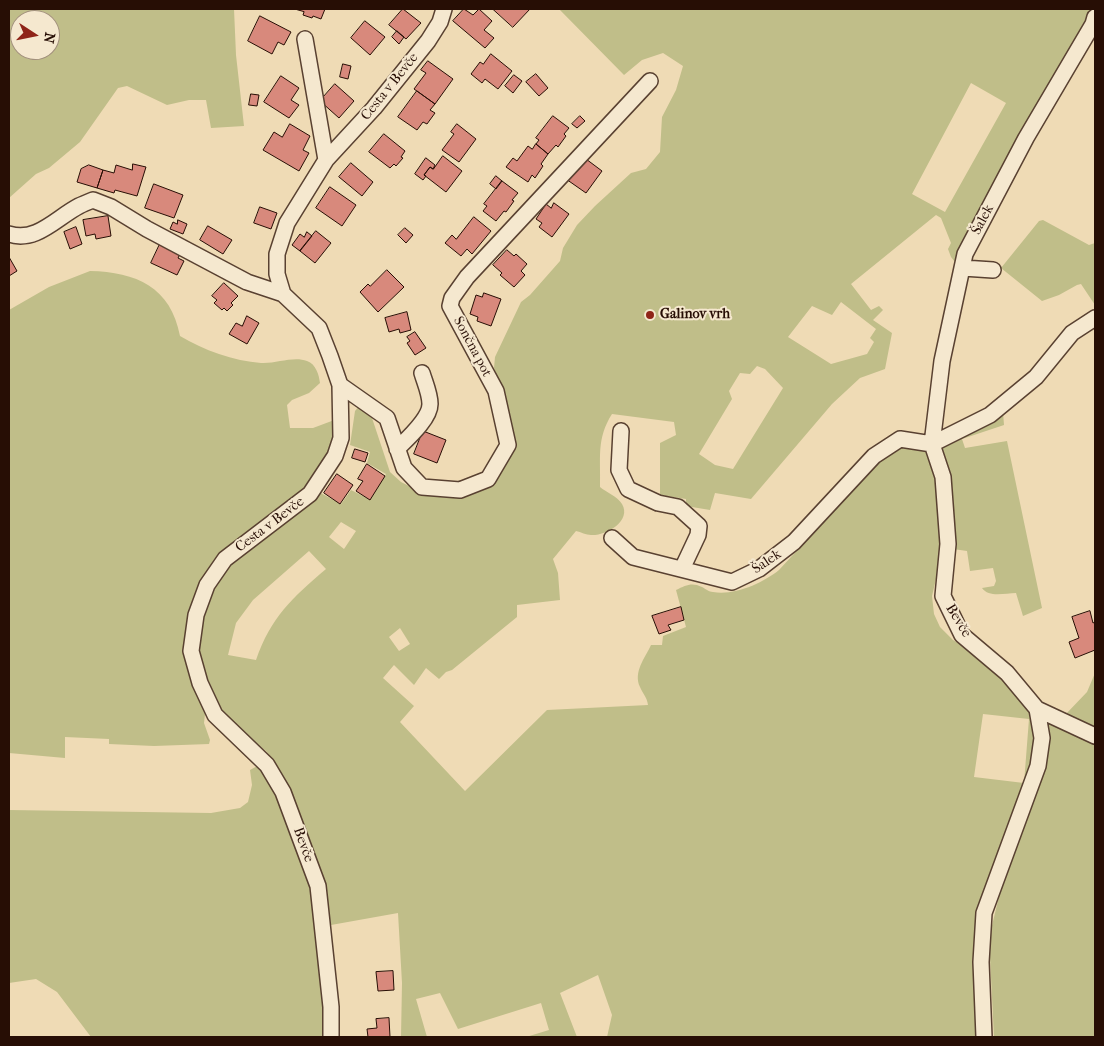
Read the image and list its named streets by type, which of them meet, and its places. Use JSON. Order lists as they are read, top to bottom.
{
  "streets": {
    "street": [
      "Cesta v Bevče",
      "Šalek",
      "Sončna pot",
      "Bevče"
    ]
  },
  "crossings": [
    ["Cesta v Bevče", "Sončna pot"],
    ["Cesta v Bevče", "Bevče"],
    ["Šalek", "Bevče"]
  ],
  "places": ["Galinov vrh"],
  "north": "right"
}
